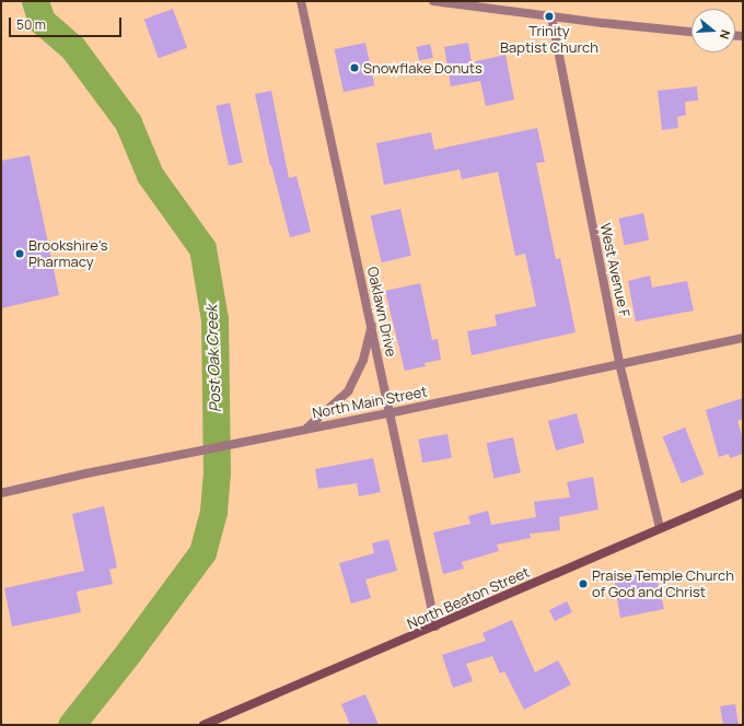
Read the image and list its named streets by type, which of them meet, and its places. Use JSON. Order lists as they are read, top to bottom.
{
  "streets": {
    "main road": ["North Beaton Street"],
    "street": ["West Avenue F", "Oaklawn Drive", "North Main Street"]
  },
  "crossings": [
    ["West Avenue F", "North Main Street"],
    ["West Avenue F", "North Beaton Street"],
    ["Oaklawn Drive", "North Main Street"],
    ["Oaklawn Drive", "North Beaton Street"]
  ],
  "water": ["Post Oak Creek"],
  "places": [
    "Trinity Baptist Church",
    "Snowflake Donuts",
    "Brookshire's Pharmacy",
    "Praise Temple Church of God and Christ"
  ],
  "scale_bar": "50 m",
  "north": "right"
}
